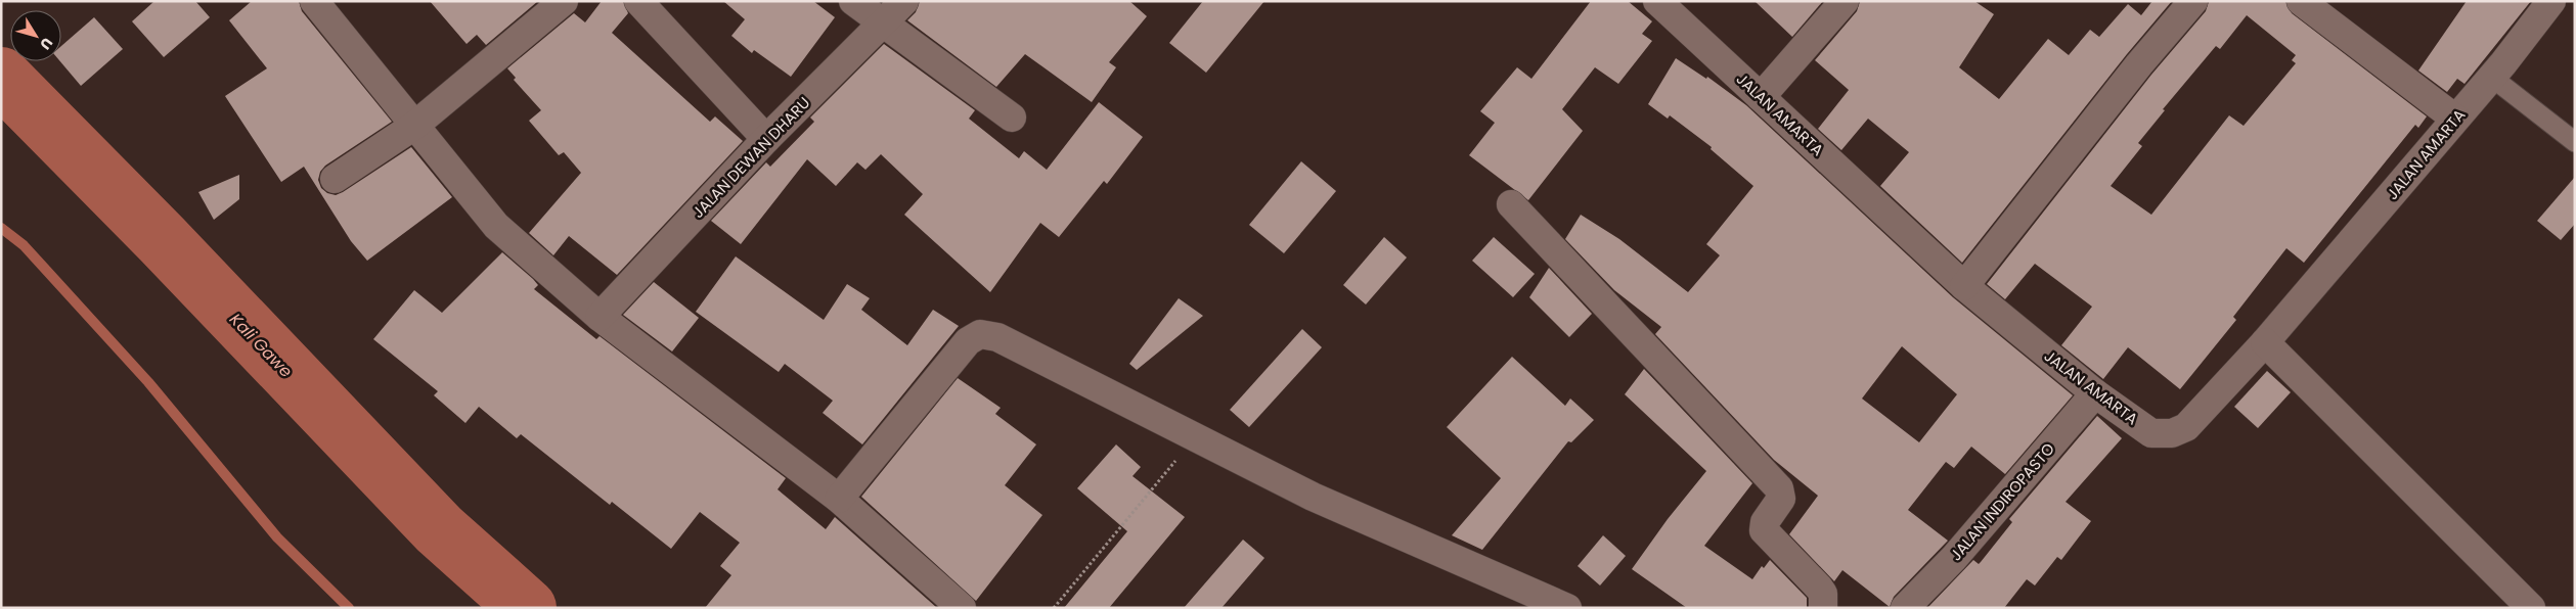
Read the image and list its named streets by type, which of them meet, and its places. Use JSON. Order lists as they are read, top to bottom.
{
  "streets": {
    "street": ["JALAN AMARTA", "JALAN DEWAN DHARU", "JALAN INDIROPASTO"]
  },
  "crossings": [
    ["JALAN AMARTA", "JALAN INDIROPASTO"]
  ],
  "water": ["Kali Gawe"],
  "north": "bottom right"
}
